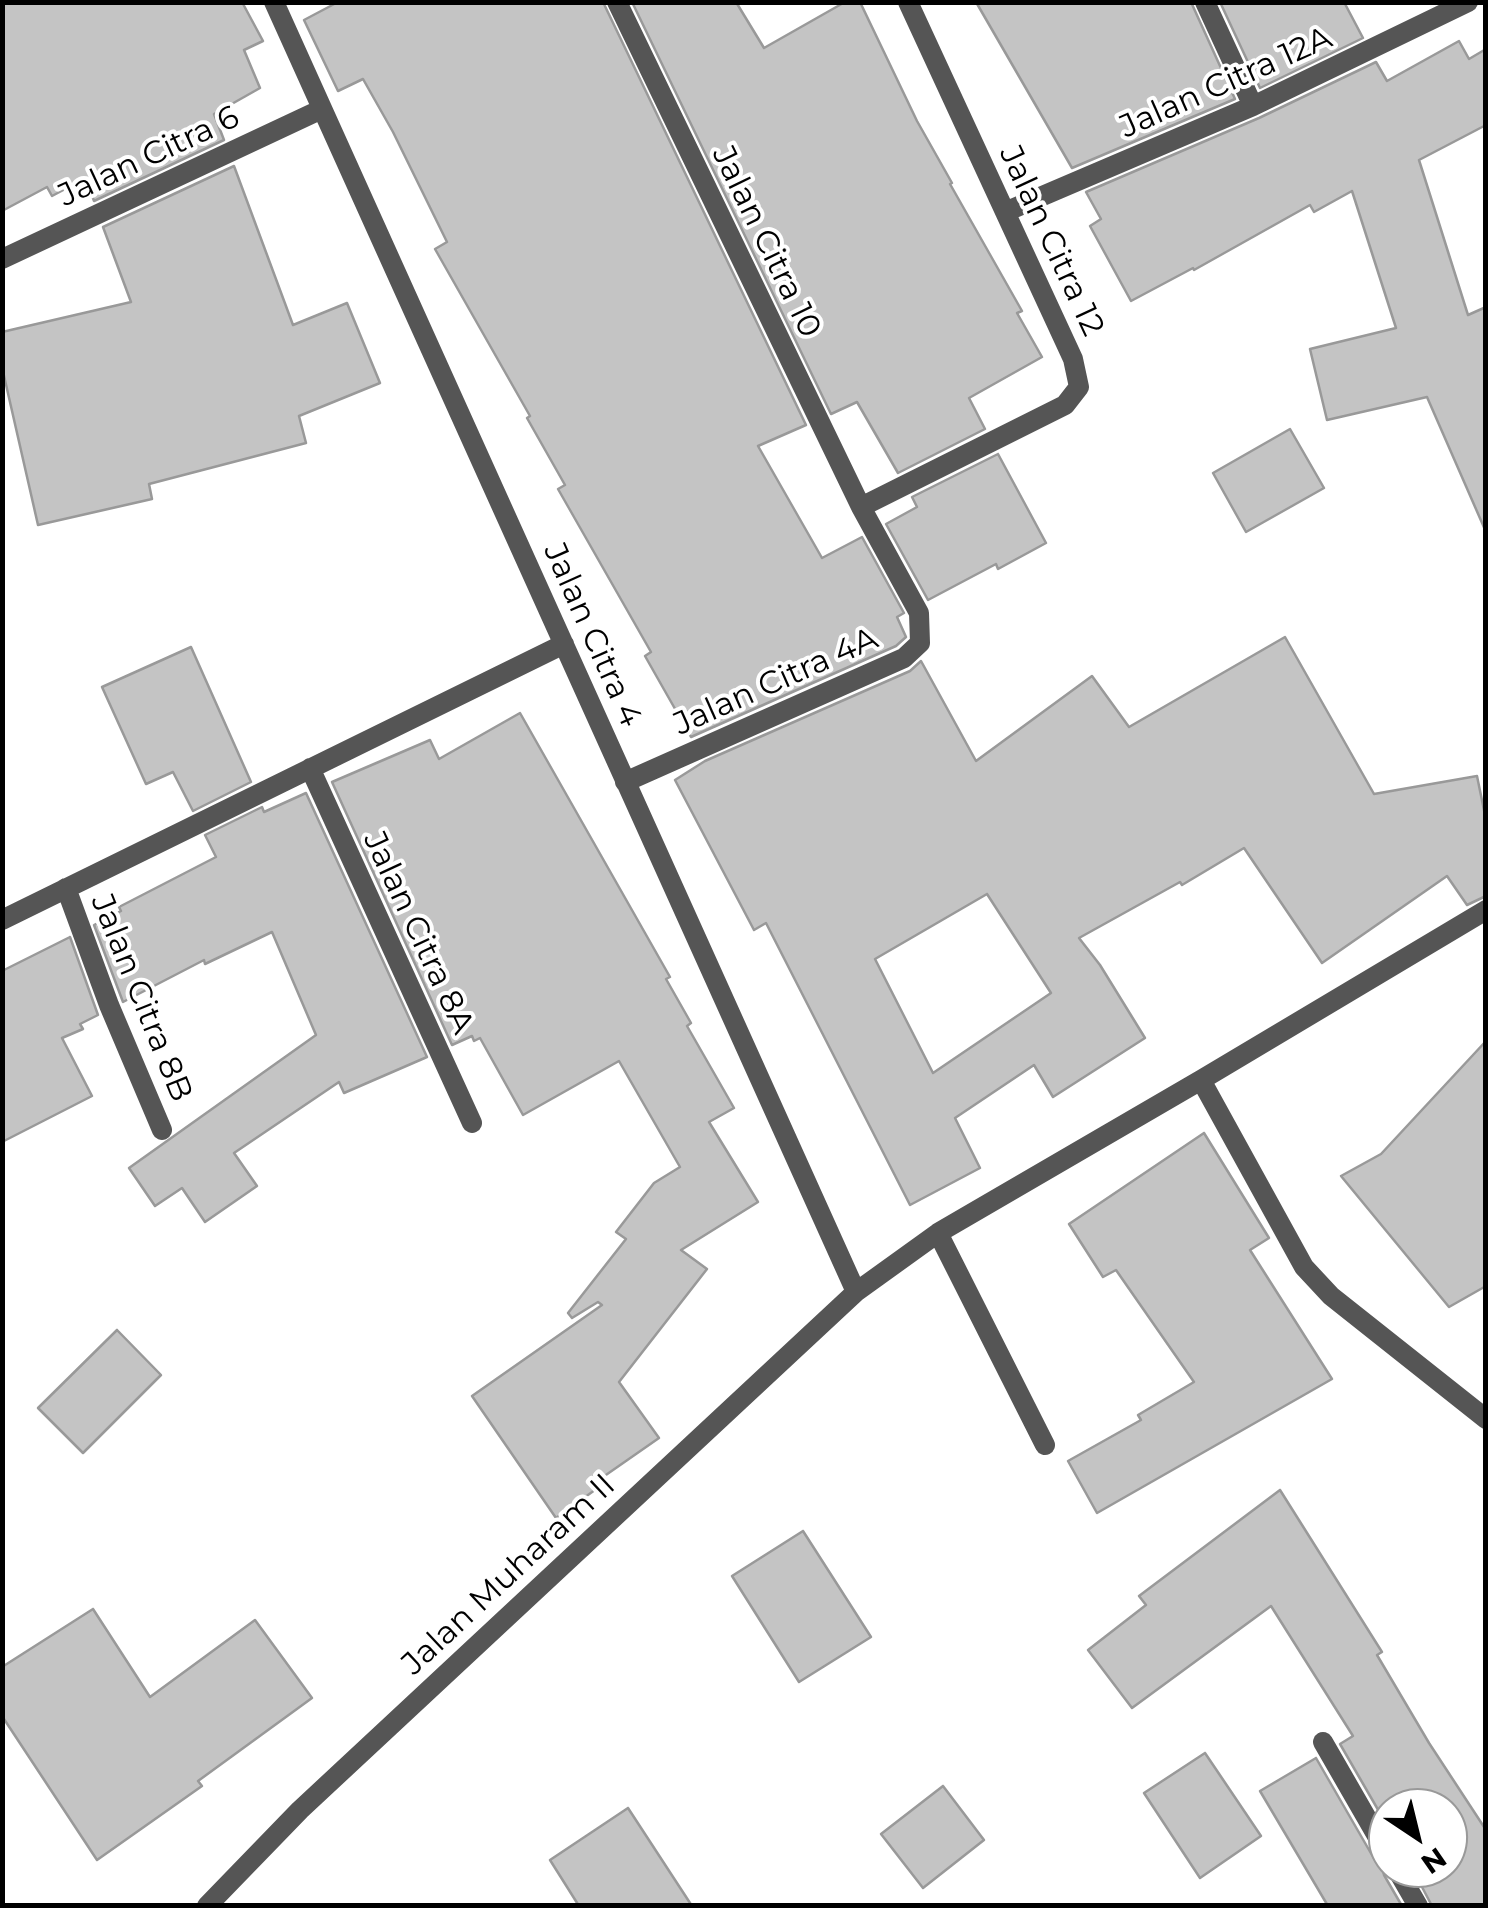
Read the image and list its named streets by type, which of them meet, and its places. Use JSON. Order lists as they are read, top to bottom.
{
  "streets": {
    "street": [
      "Jalan Citra 12A",
      "Jalan Citra 6",
      "Jalan Citra 12",
      "Jalan Citra 10",
      "Jalan Citra 4",
      "Jalan Citra 4A",
      "Jalan Citra 8A",
      "Jalan Citra 8B",
      "Jalan Muharam II"
    ]
  },
  "crossings": [
    ["Jalan Citra 12A", "Jalan Citra 12"],
    ["Jalan Citra 6", "Jalan Citra 4"],
    ["Jalan Citra 12", "Jalan Citra 10"],
    ["Jalan Citra 12", "Jalan Citra 4A"],
    ["Jalan Citra 10", "Jalan Citra 4A"],
    ["Jalan Citra 4", "Jalan Citra 4A"],
    ["Jalan Citra 4", "Jalan Muharam II"]
  ],
  "north": "bottom right"
}
